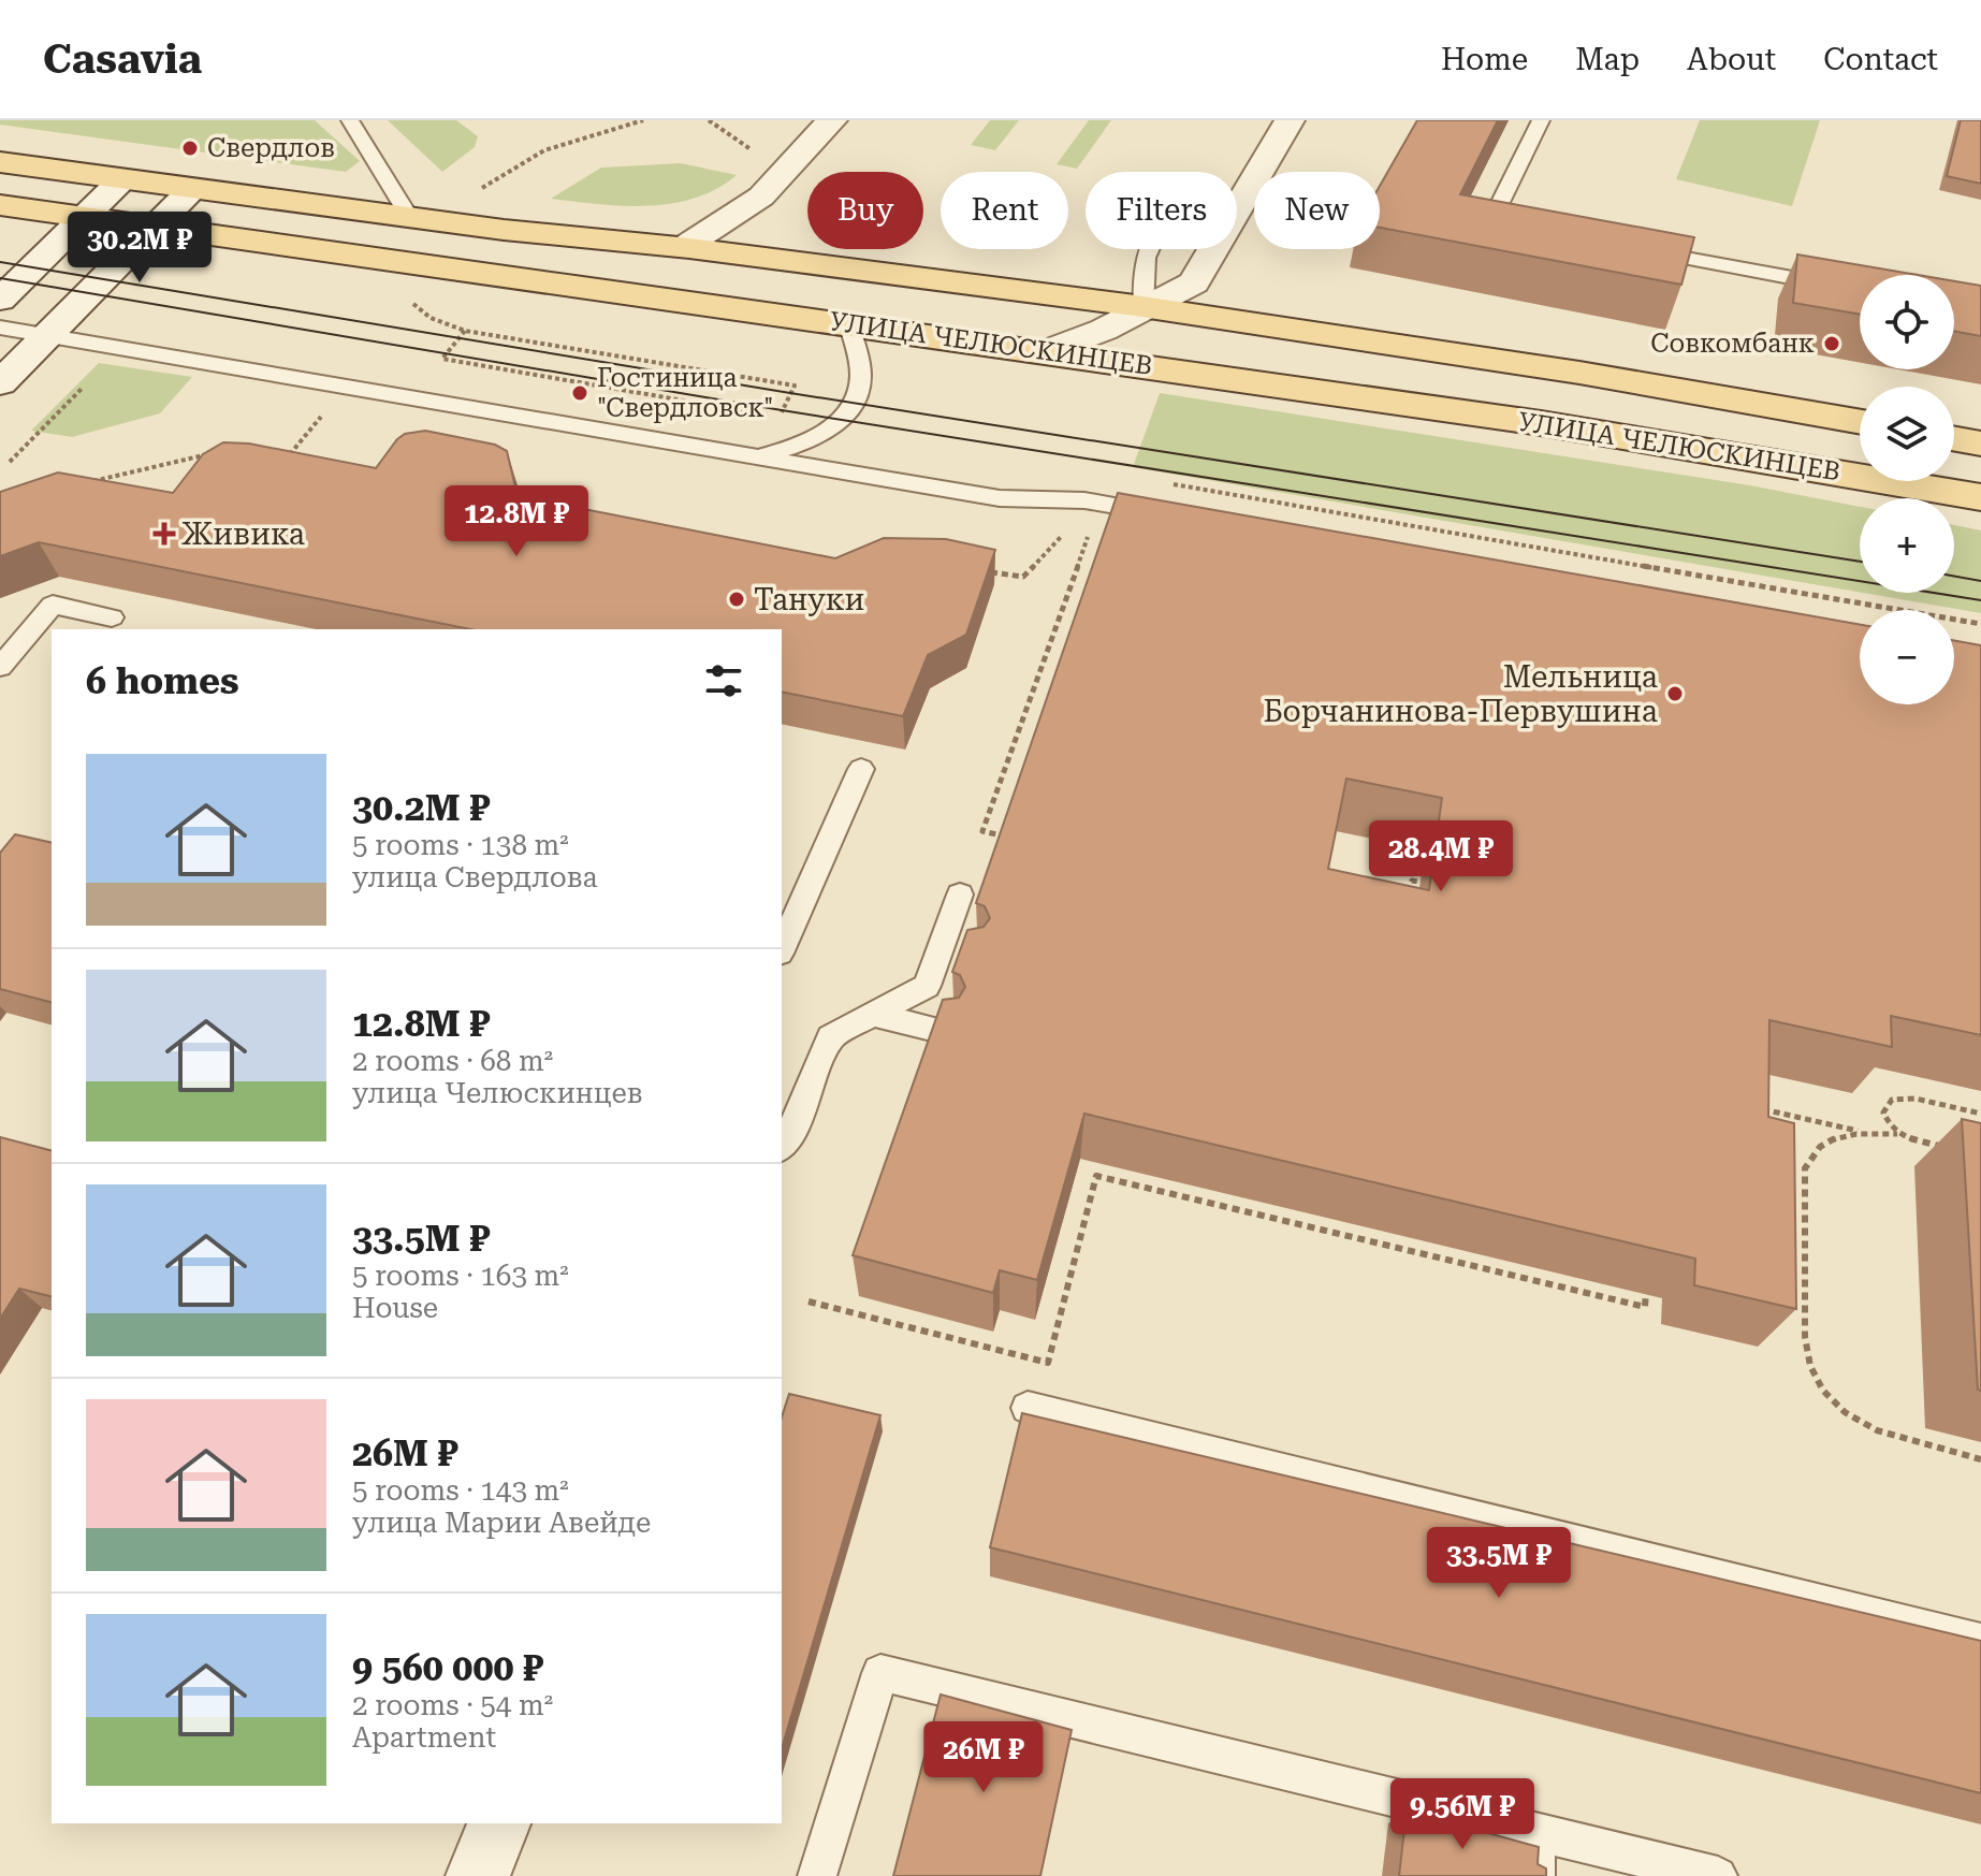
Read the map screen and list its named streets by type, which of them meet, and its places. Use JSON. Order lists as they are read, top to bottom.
{
  "streets": {
    "main road": ["УЛИЦА ЧЕЛЮСКИНЦЕВ"]
  },
  "places": {
    "other": [
      "Свердлов",
      "Совкомбанк",
      "Гостиница \"Свердловск\"",
      "Тануки",
      "Мельница Борчанинова-Первушина"
    ],
    "health": ["Живика"]
  },
  "page": {
    "header": "Casavia",
    "nav": [
      "Home",
      "Map",
      "About",
      "Contact"
    ],
    "chip": [
      "Buy",
      "Rent",
      "Filters",
      "New"
    ],
    "price": [
      "30.2M ₽",
      "12.8M ₽",
      "28.4M ₽",
      "33.5M ₽",
      "26M ₽",
      "9.56M ₽"
    ],
    "map_buttons": ["+", "−"],
    "heading": "6 homes",
    "list": [
      {
        "name": "30.2M ₽",
        "note": "5 rooms · 138 m² · улица Свердлова"
      },
      {
        "name": "12.8M ₽",
        "note": "2 rooms · 68 m² · улица Челюскинцев"
      },
      {
        "name": "33.5M ₽",
        "note": "5 rooms · 163 m² · House"
      },
      {
        "name": "26M ₽",
        "note": "5 rooms · 143 m² · улица Марии Авейде"
      },
      {
        "name": "9 560 000 ₽",
        "note": "2 rooms · 54 m² · Apartment"
      }
    ]
  }
}
